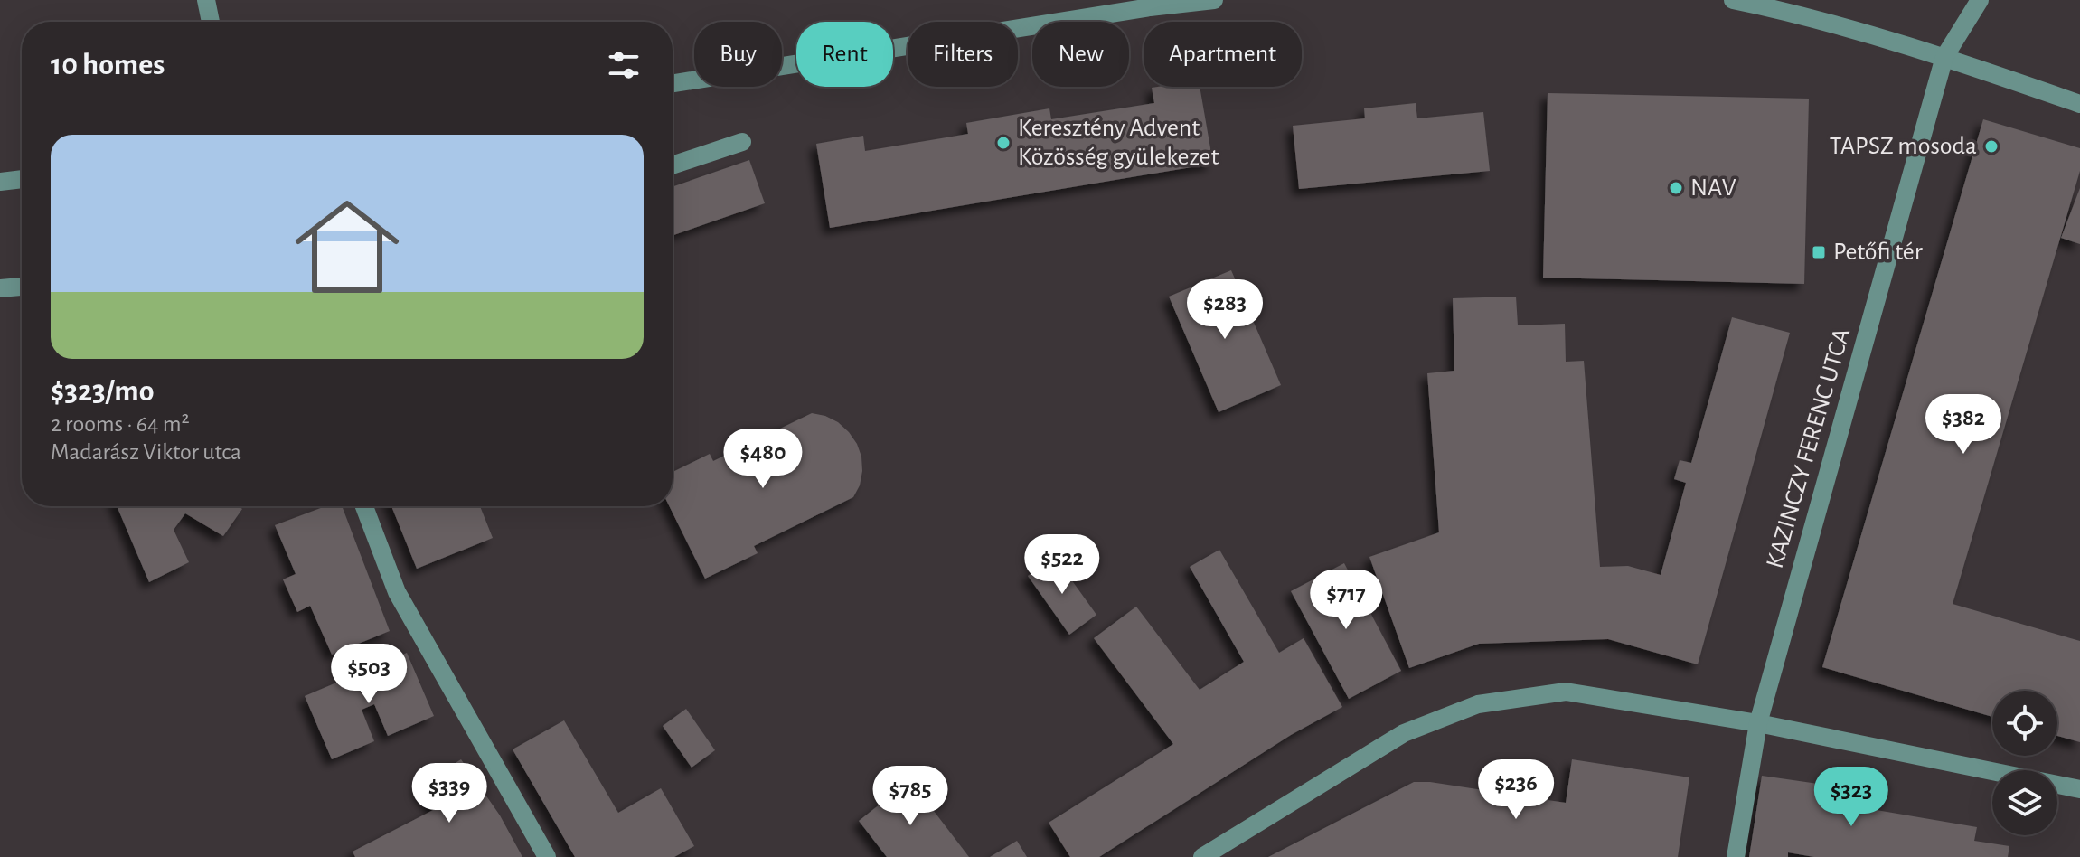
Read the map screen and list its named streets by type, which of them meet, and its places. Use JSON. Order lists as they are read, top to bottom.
{
  "streets": {
    "street": ["KAZINCZY FERENC UTCA"]
  },
  "places": {
    "other": ["Keresztény Advent Közösség gyülekezet", "TAPSZ mosoda", "NAV"],
    "transit": ["Petőfi tér"]
  },
  "page": {
    "chip": [
      "Buy",
      "Rent",
      "Filters",
      "New",
      "Apartment"
    ],
    "heading": "10 homes",
    "list": [
      {
        "name": "$323/mo",
        "note": "2 rooms · 64 m² · Madarász Viktor utca"
      }
    ],
    "price": [
      "$283",
      "$382",
      "$480",
      "$522",
      "$717",
      "$503",
      "$236",
      "$339",
      "$785",
      "$323"
    ]
  }
}
